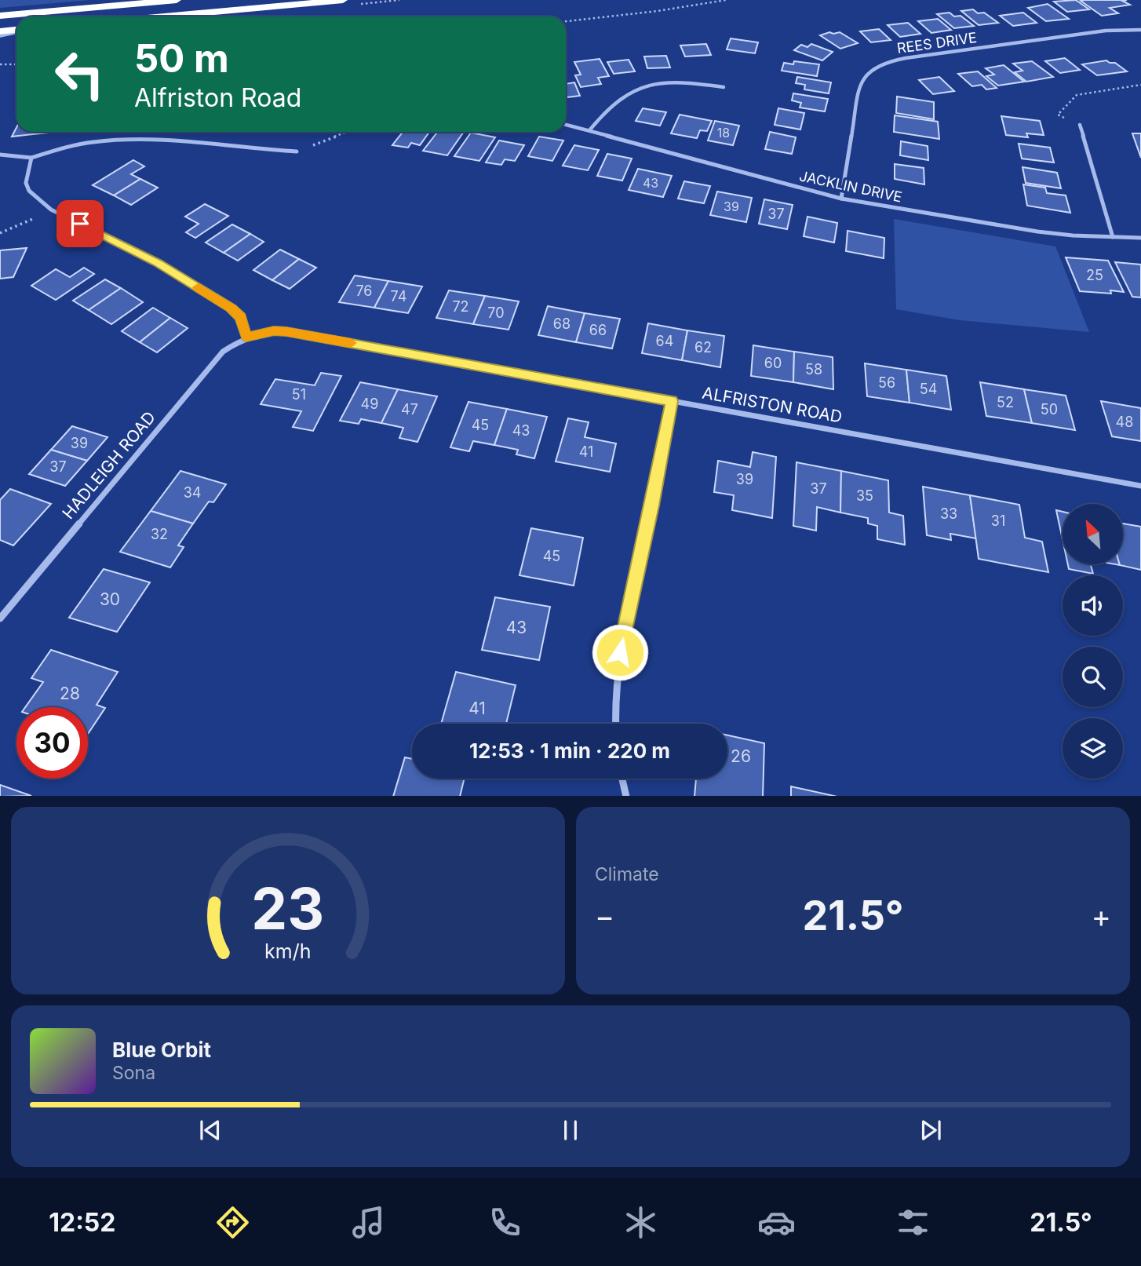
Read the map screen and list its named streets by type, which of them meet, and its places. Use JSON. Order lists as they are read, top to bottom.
{
  "streets": {
    "street": [
      "REES DRIVE",
      "JACKLIN DRIVE",
      "ALFRISTON ROAD",
      "HADLEIGH ROAD"
    ]
  },
  "crossings": [
    ["REES DRIVE", "JACKLIN DRIVE"],
    ["ALFRISTON ROAD", "HADLEIGH ROAD"]
  ],
  "house_numbers": [
    "18",
    "43",
    "39",
    "37",
    "25",
    "76",
    "74",
    "72",
    "70",
    "68",
    "66",
    "64",
    "62",
    "60",
    "58",
    "56",
    "54",
    "51",
    "52",
    "49",
    "47",
    "50",
    "48",
    "45",
    "43",
    "39",
    "41",
    "37",
    "39",
    "37",
    "34",
    "35",
    "33",
    "31",
    "32",
    "45",
    "30",
    "43",
    "28",
    "41",
    "26"
  ],
  "north": "top left",
  "page": {
    "turn": ["50 m", "Alfriston Road"],
    "limit": "30",
    "trip": "12:53 · 1 min · 220 m",
    "tile": "Climate",
    "heat": ["−", "21.5°", "+"],
    "song": ["Blue Orbit", "Sona"],
    "tabs": ["12:52", "21.5°"],
    "gauge": ["23", "km/h"]
  }
}
